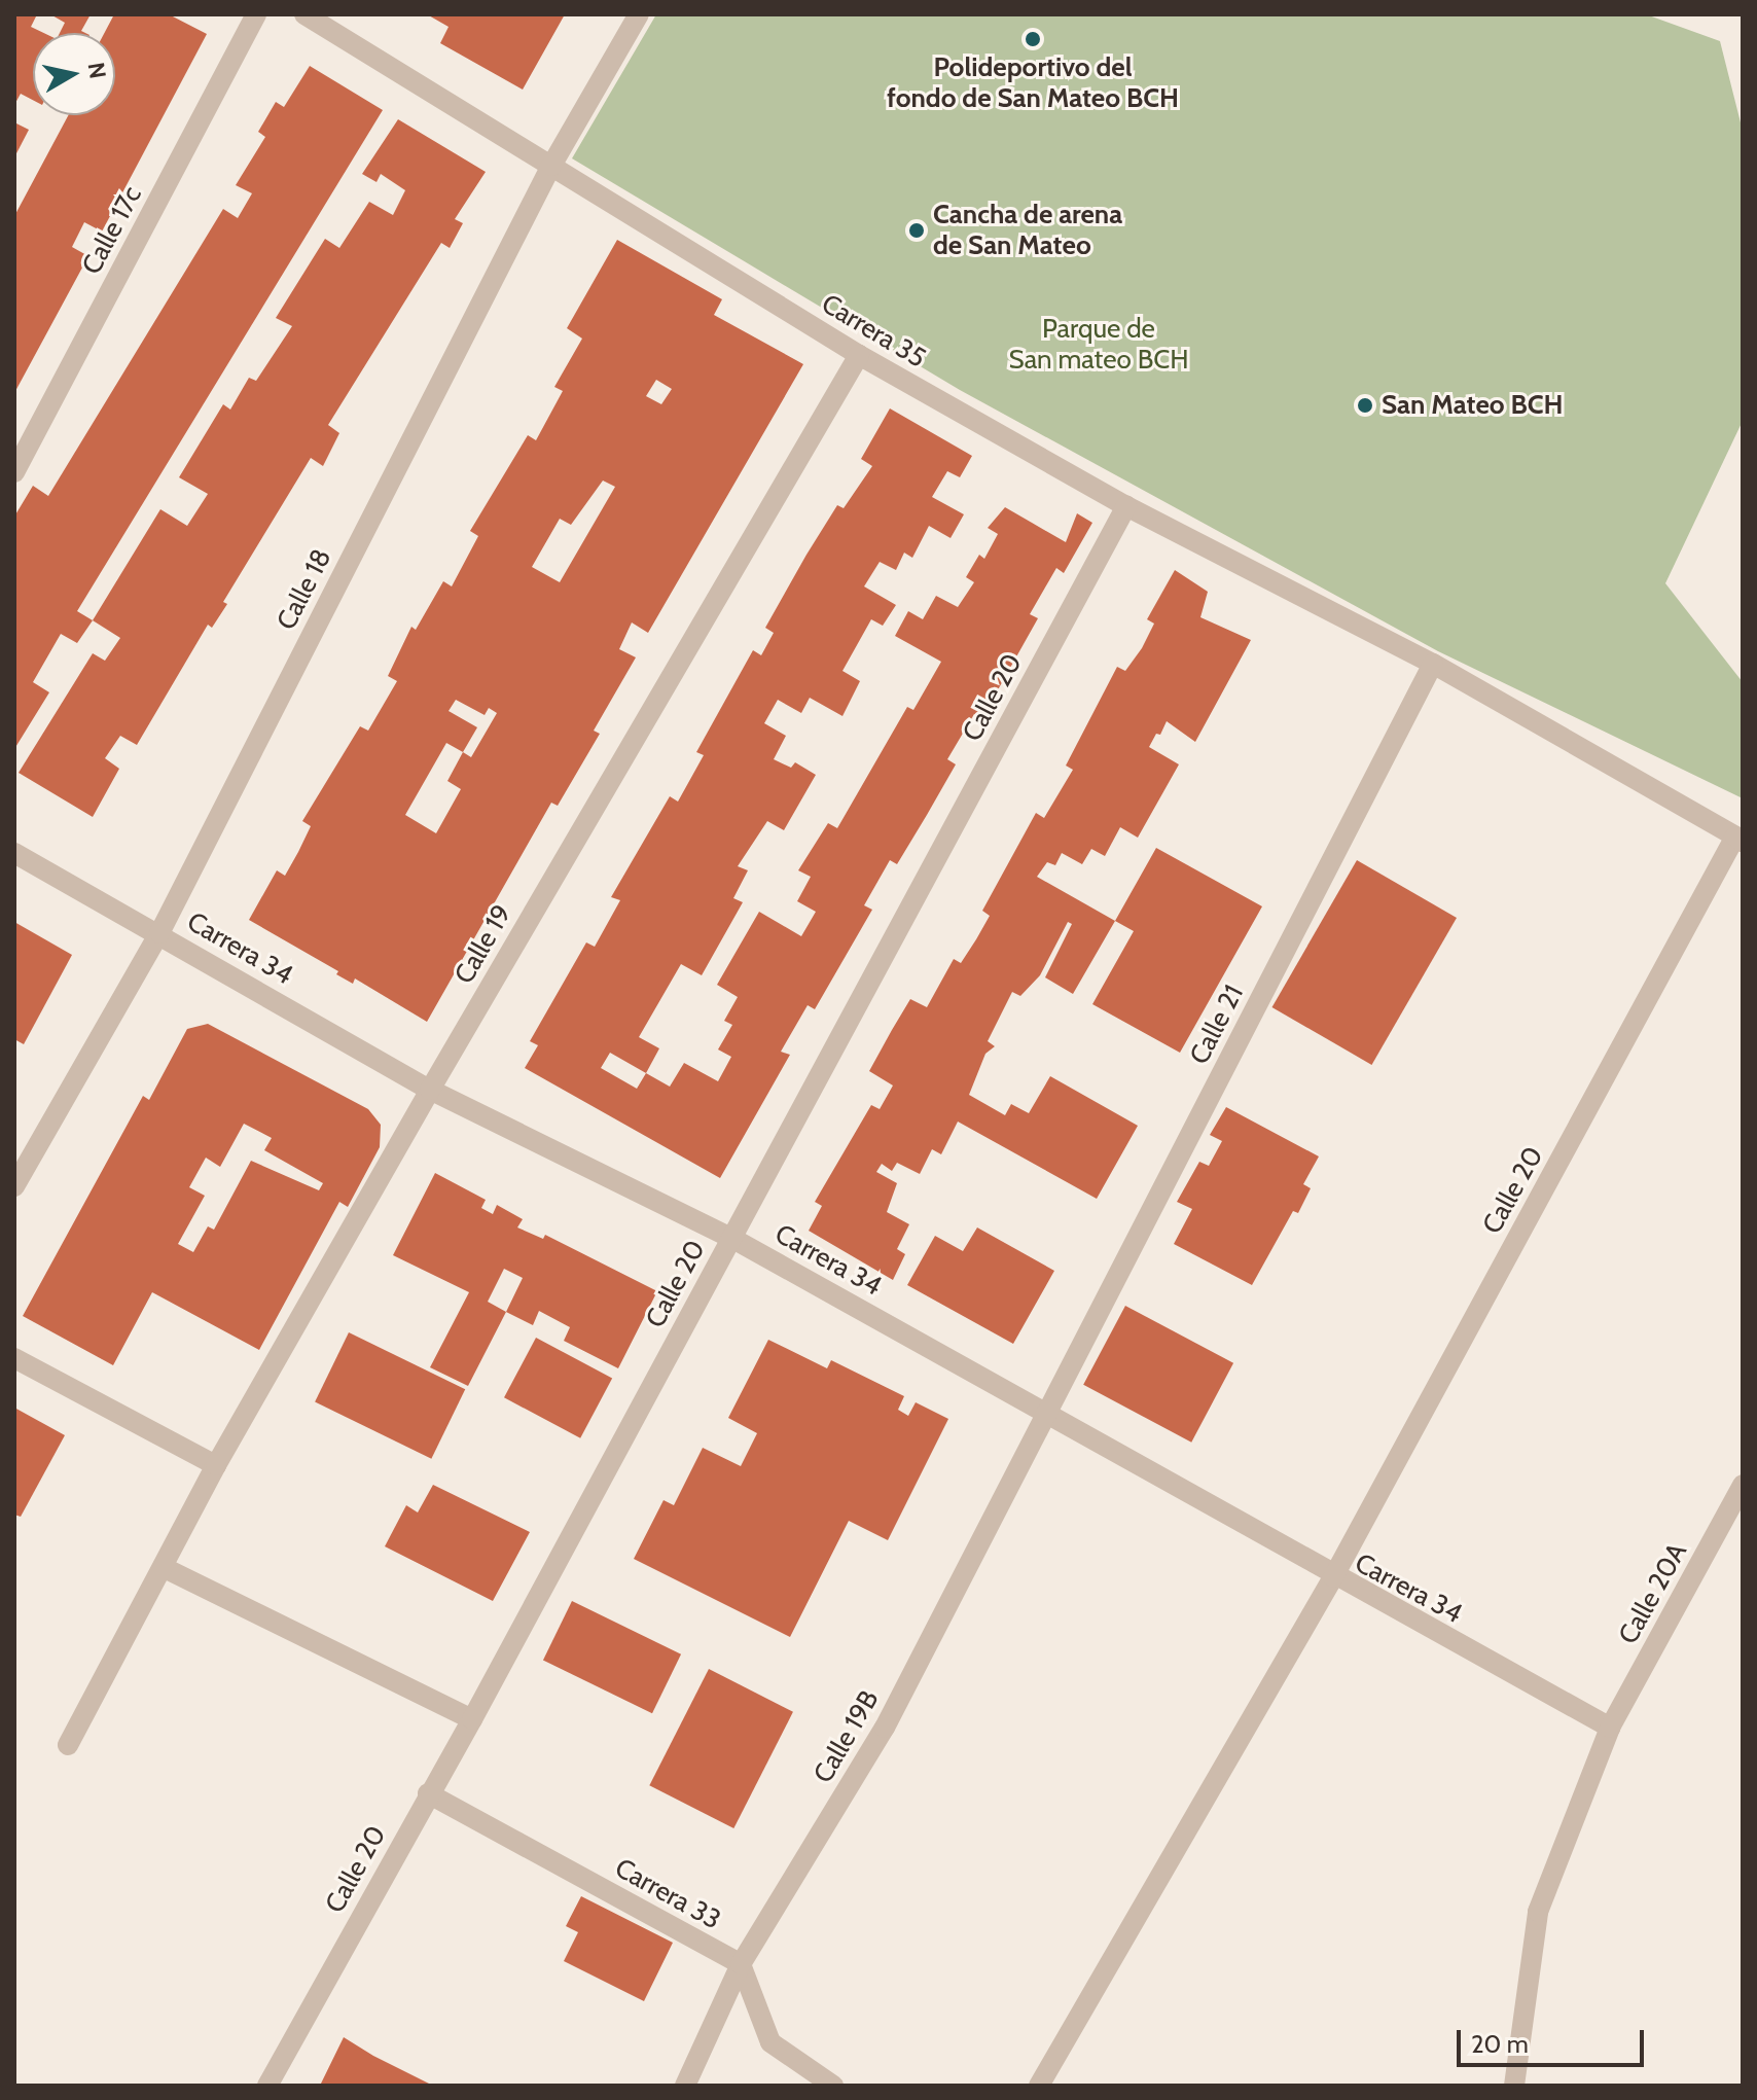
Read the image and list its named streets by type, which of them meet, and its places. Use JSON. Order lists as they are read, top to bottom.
{
  "streets": {
    "street": [
      "Calle 17c",
      "Carrera 35",
      "Calle 18",
      "Calle 20",
      "Calle 19",
      "Carrera 34",
      "Calle 21",
      "Calle 20A",
      "Calle 19B",
      "Carrera 33"
    ]
  },
  "crossings": [
    ["Carrera 35", "Calle 18"],
    ["Carrera 35", "Calle 20"],
    ["Carrera 35", "Calle 19"],
    ["Carrera 35", "Calle 21"],
    ["Calle 18", "Carrera 34"],
    ["Calle 20", "Carrera 34"],
    ["Calle 20", "Carrera 33"],
    ["Calle 19", "Carrera 34"],
    ["Carrera 34", "Calle 21"],
    ["Carrera 34", "Calle 20A"],
    ["Carrera 34", "Calle 19B"],
    ["Calle 21", "Calle 19B"],
    ["Calle 19B", "Carrera 33"]
  ],
  "parks": ["Parque de San mateo BCH"],
  "places": ["Polideportivo del fondo de San Mateo BCH", "Cancha de arena de San Mateo", "San Mateo BCH"],
  "scale_bar": "20 m",
  "north": "right"
}
